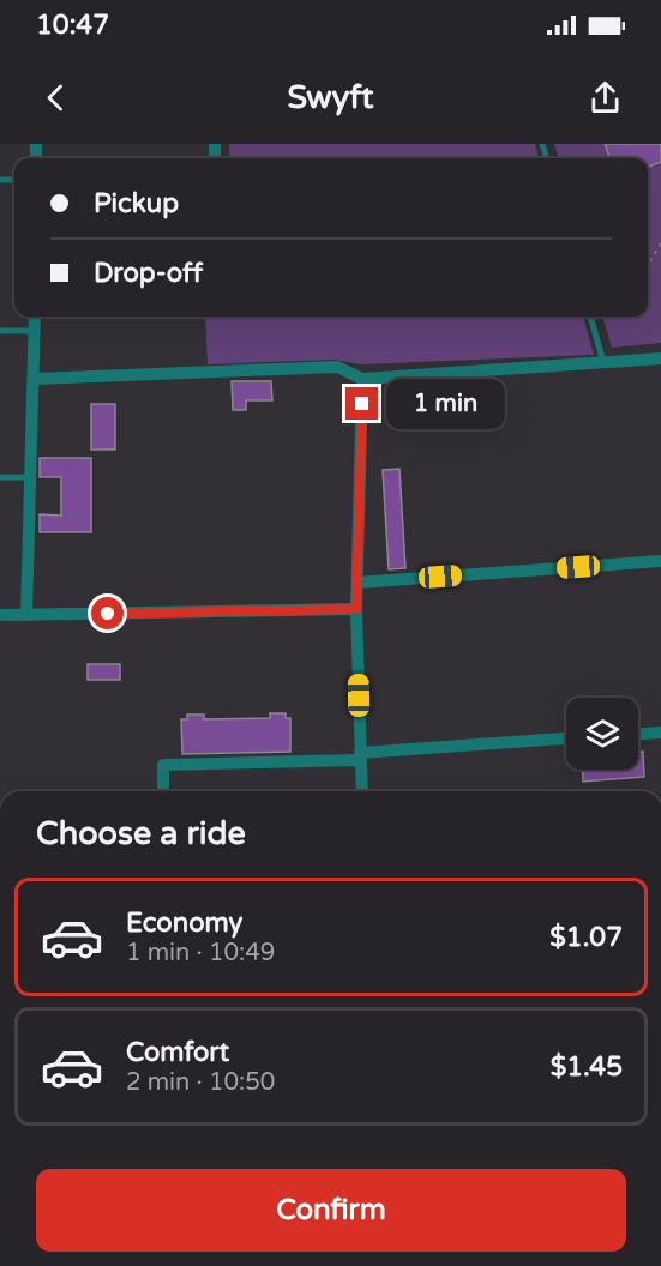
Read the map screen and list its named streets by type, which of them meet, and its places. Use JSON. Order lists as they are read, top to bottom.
{
  "page": {
    "status": "10:47",
    "header": "Swyft",
    "banner": ["Pickup", "Drop-off"],
    "bubble": "1 min",
    "heading": "Choose a ride",
    "list": [
      {
        "name": "Economy",
        "note": "1 min · 10:49",
        "value": "$1.07"
      },
      {
        "name": "Comfort",
        "note": "2 min · 10:50",
        "value": "$1.45"
      }
    ],
    "buttons": "Confirm"
  }
}
